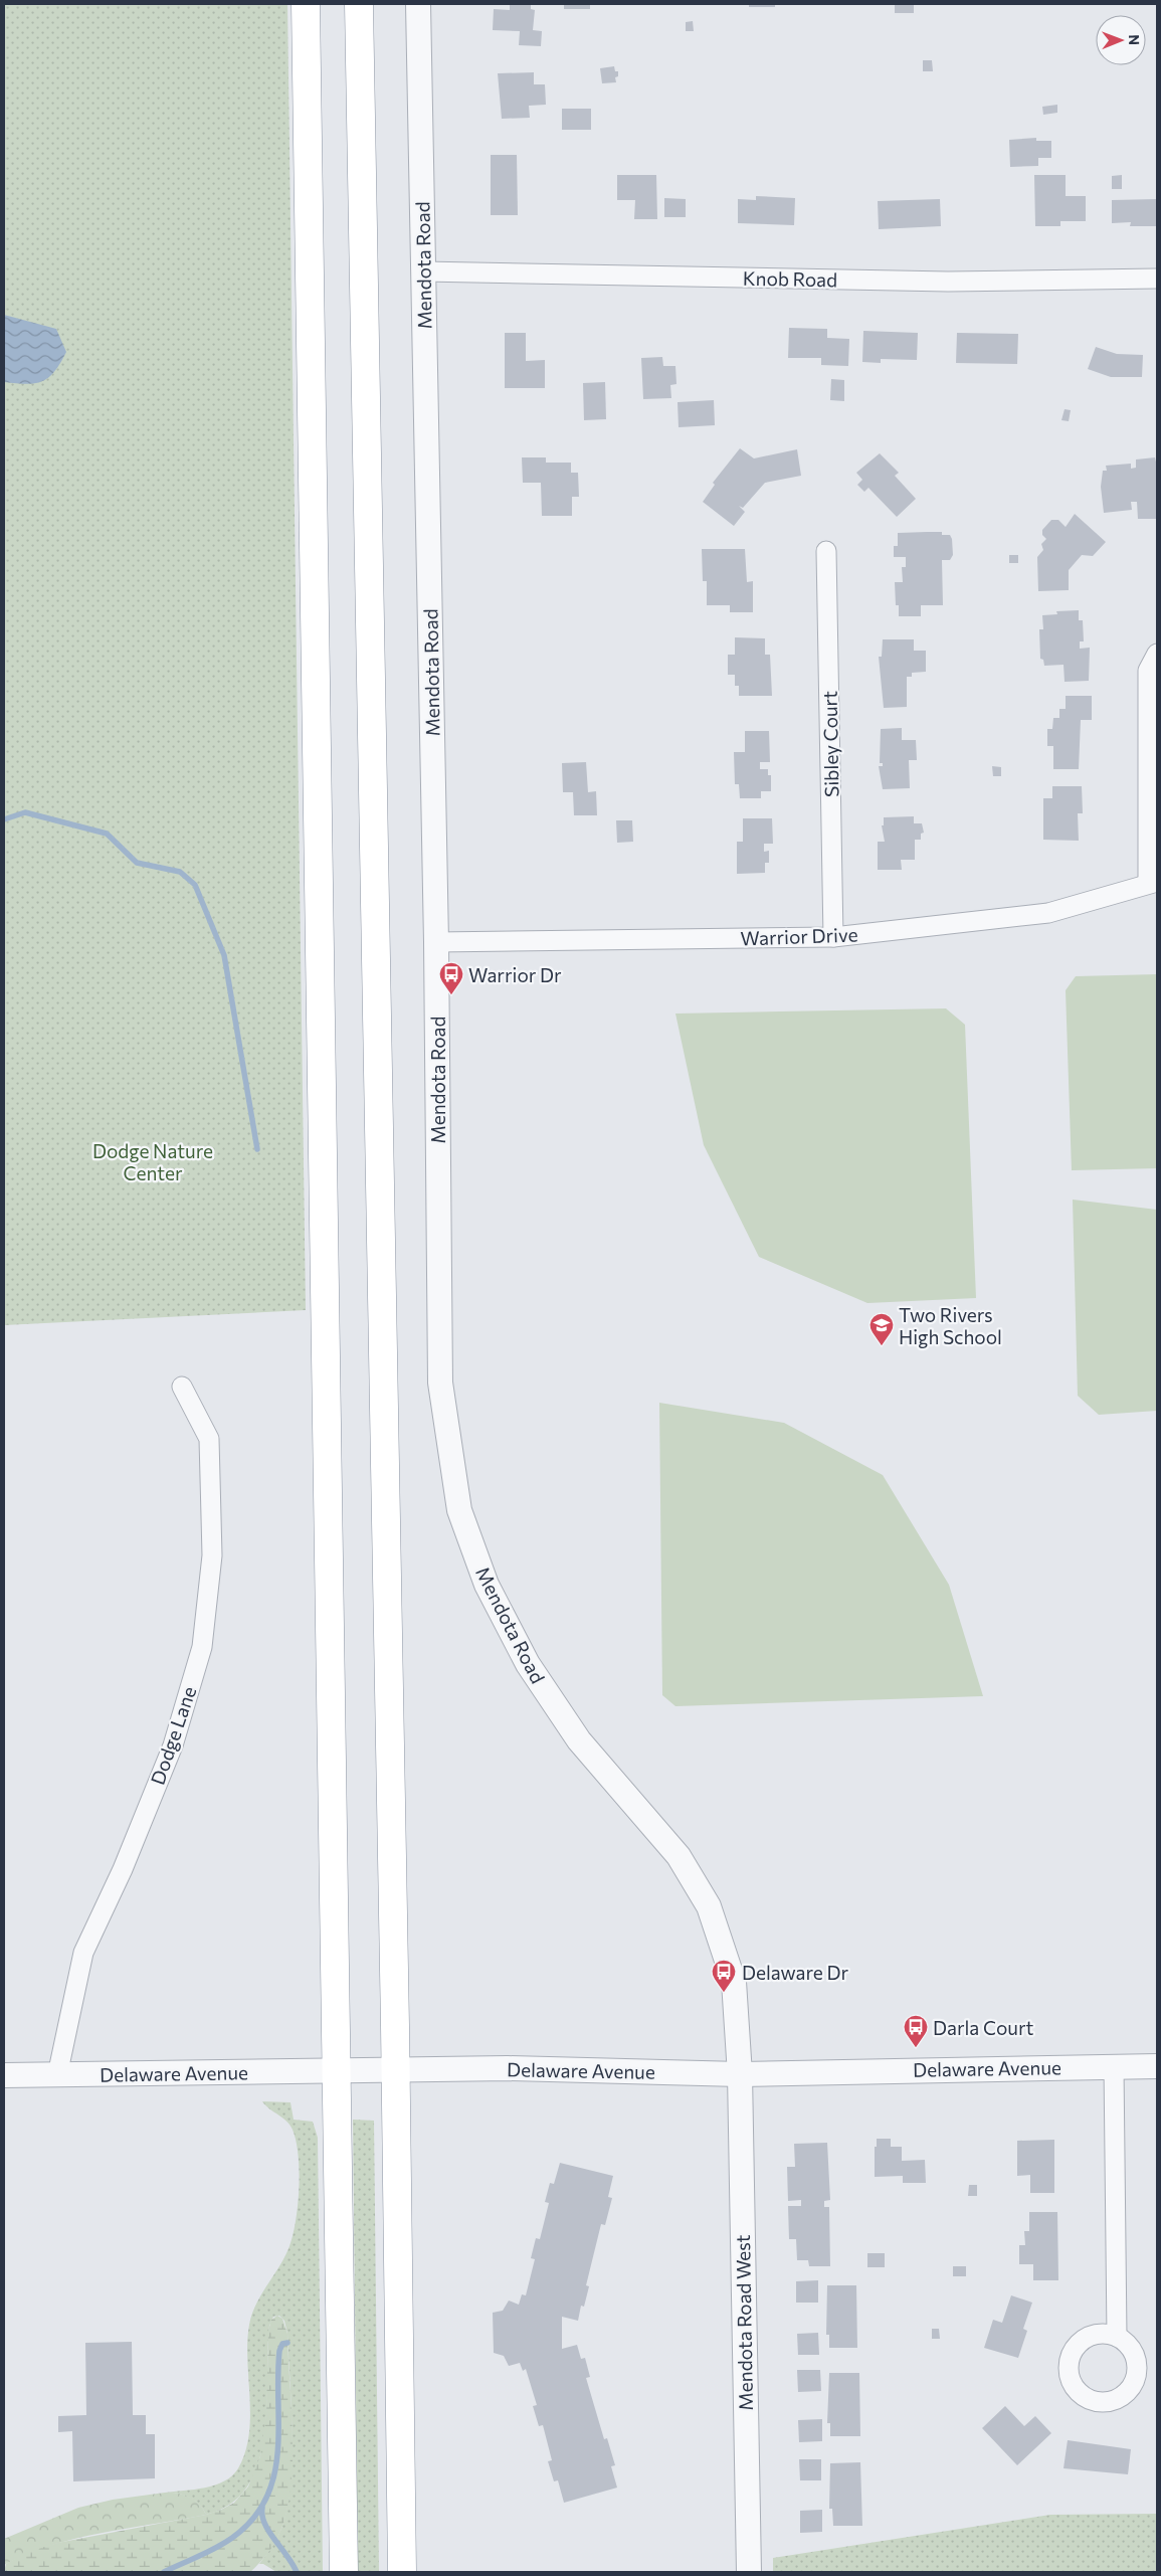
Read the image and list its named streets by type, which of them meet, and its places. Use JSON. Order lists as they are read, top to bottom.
{
  "streets": {
    "street": [
      "Mendota Road",
      "Knob Road",
      "Sibley Court",
      "Warrior Drive",
      "Dodge Lane",
      "Delaware Avenue",
      "Mendota Road West"
    ]
  },
  "crossings": [
    ["Mendota Road", "Knob Road"],
    ["Mendota Road", "Warrior Drive"],
    ["Mendota Road", "Delaware Avenue"],
    ["Mendota Road", "Mendota Road West"],
    ["Sibley Court", "Warrior Drive"],
    ["Dodge Lane", "Delaware Avenue"],
    ["Delaware Avenue", "Mendota Road West"]
  ],
  "parks": ["Dodge Nature Center"],
  "places": {
    "bus stop": ["Warrior Dr", "Delaware Dr", "Darla Court"],
    "school or university": ["Two Rivers High School"]
  },
  "north": "right"
}
